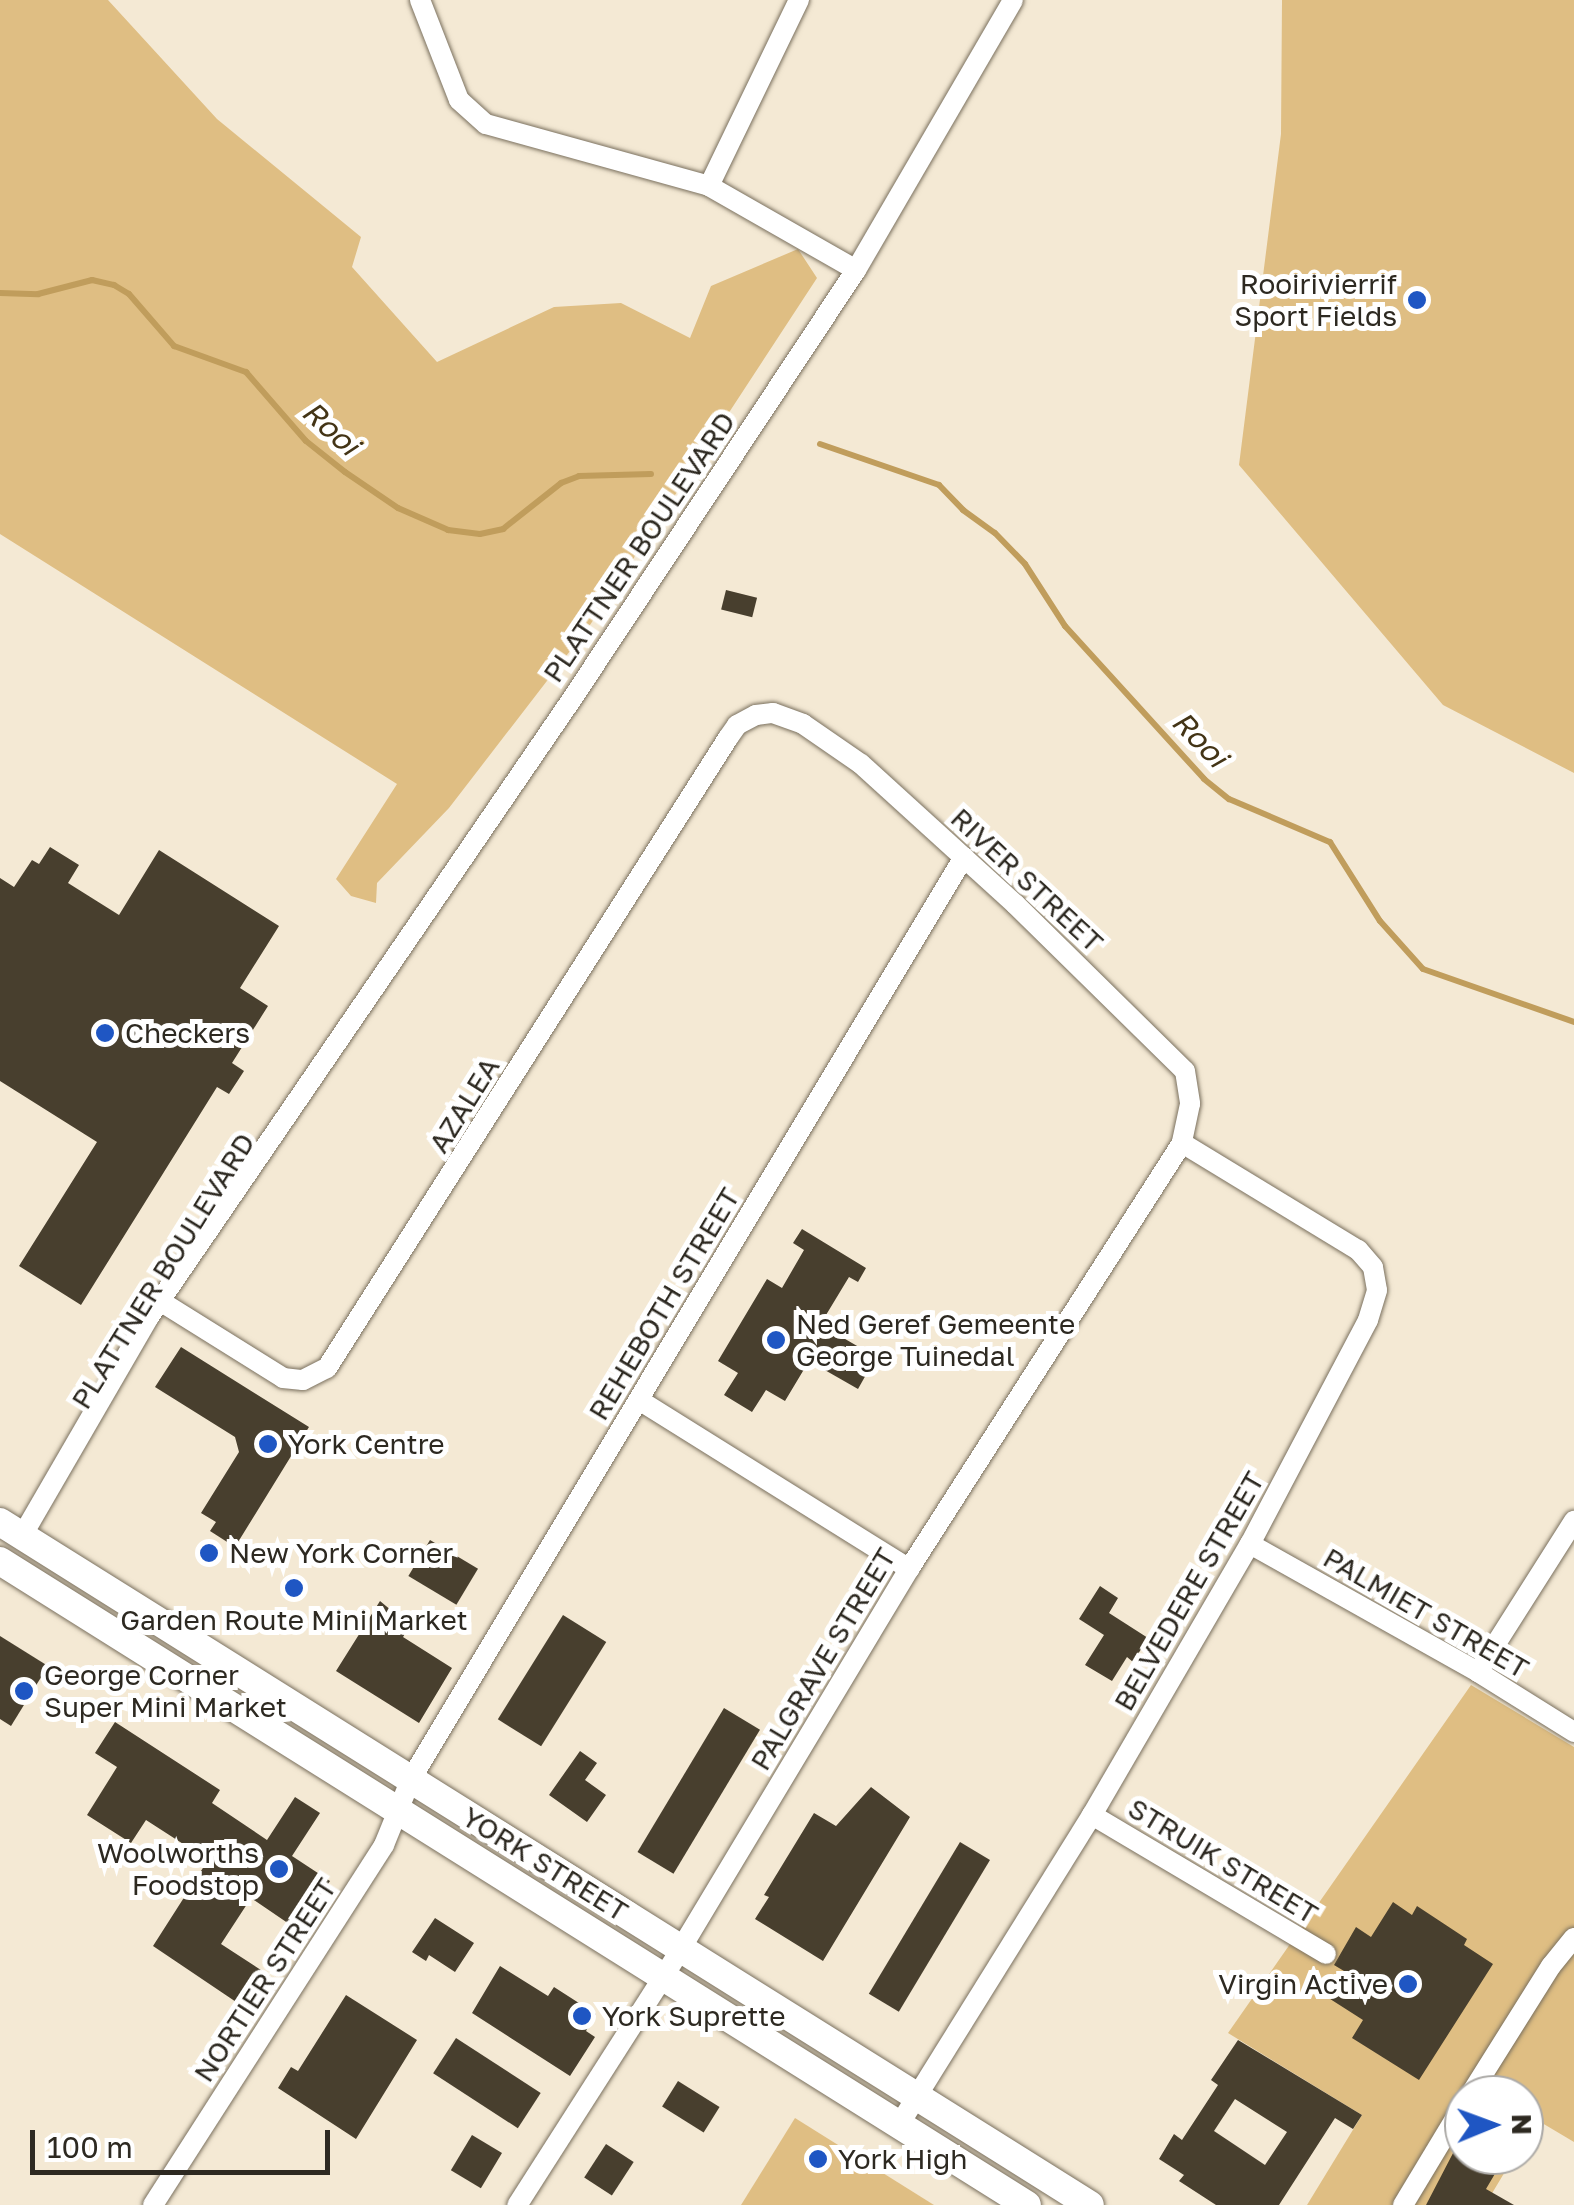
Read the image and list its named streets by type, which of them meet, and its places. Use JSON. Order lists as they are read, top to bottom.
{
  "streets": {
    "main road": ["YORK STREET"],
    "street": [
      "PLATTNER BOULEVARD",
      "RIVER STREET",
      "AZALEA",
      "REHEBOTH STREET",
      "BELVEDERE STREET",
      "PALMIET STREET",
      "PALGRAVE STREET",
      "STRUIK STREET",
      "NORTIER STREET"
    ]
  },
  "crossings": [
    ["PLATTNER BOULEVARD", "AZALEA"],
    ["PLATTNER BOULEVARD", "YORK STREET"],
    ["RIVER STREET", "AZALEA"],
    ["RIVER STREET", "REHEBOTH STREET"],
    ["RIVER STREET", "BELVEDERE STREET"],
    ["RIVER STREET", "PALGRAVE STREET"],
    ["REHEBOTH STREET", "YORK STREET"],
    ["REHEBOTH STREET", "NORTIER STREET"],
    ["BELVEDERE STREET", "PALMIET STREET"],
    ["BELVEDERE STREET", "PALGRAVE STREET"],
    ["BELVEDERE STREET", "STRUIK STREET"],
    ["BELVEDERE STREET", "YORK STREET"],
    ["PALGRAVE STREET", "YORK STREET"],
    ["YORK STREET", "NORTIER STREET"]
  ],
  "water": ["Rooi"],
  "places": [
    "Rooirivierrif Sport Fields",
    "Checkers",
    "Ned Geref Gemeente George Tuinedal",
    "York Centre",
    "New York Corner",
    "Garden Route Mini Market",
    "George Corner Super Mini Market",
    "Woolworths Foodstop",
    "Virgin Active",
    "York Suprette",
    "York High"
  ],
  "scale_bar": "100 m",
  "north": "right"
}
